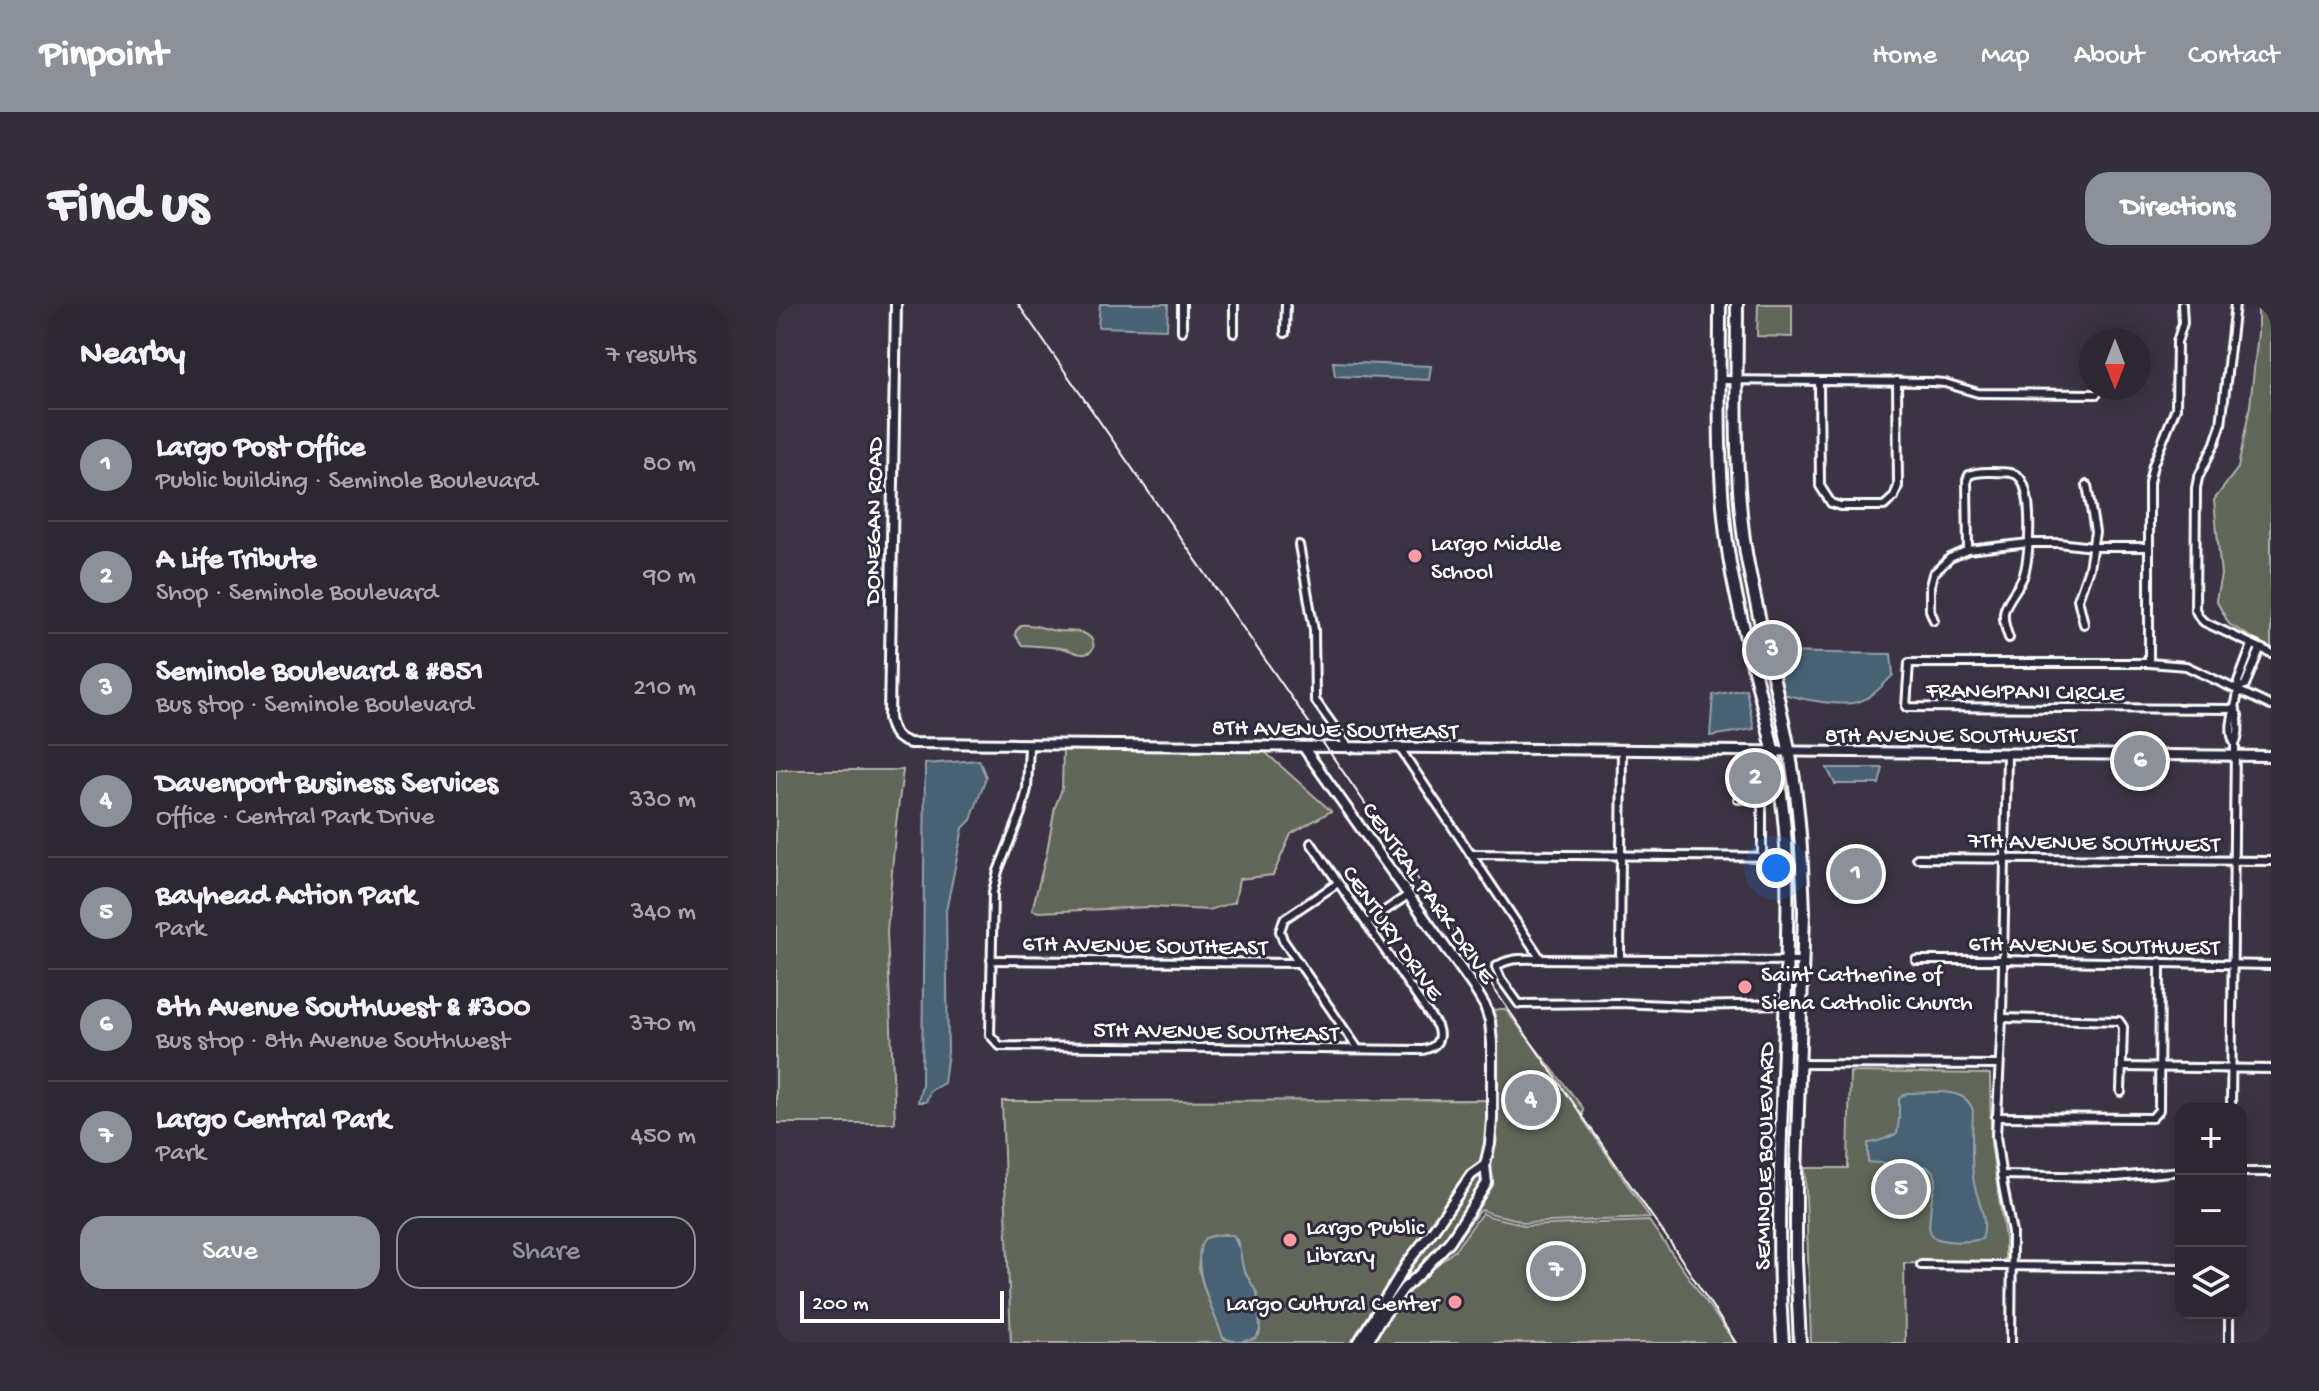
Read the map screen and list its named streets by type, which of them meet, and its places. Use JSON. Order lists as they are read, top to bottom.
{
  "streets": {
    "main road": ["SEMINOLE BOULEVARD"],
    "street": [
      "DONEGAN ROAD",
      "FRANGIPANI CIRCLE",
      "8TH AVENUE SOUTHEAST",
      "8TH AVENUE SOUTHWEST",
      "7TH AVENUE SOUTHWEST",
      "CENTRAL PARK DRIVE",
      "CENTURY DRIVE",
      "6TH AVENUE SOUTHEAST",
      "6TH AVENUE SOUTHWEST",
      "5TH AVENUE SOUTHEAST"
    ]
  },
  "crossings": [
    ["DONEGAN ROAD", "8TH AVENUE SOUTHEAST"],
    ["8TH AVENUE SOUTHEAST", "8TH AVENUE SOUTHWEST"],
    ["8TH AVENUE SOUTHEAST", "CENTRAL PARK DRIVE"],
    ["8TH AVENUE SOUTHEAST", "SEMINOLE BOULEVARD"],
    ["8TH AVENUE SOUTHWEST", "SEMINOLE BOULEVARD"],
    ["CENTURY DRIVE", "5TH AVENUE SOUTHEAST"],
    ["6TH AVENUE SOUTHEAST", "5TH AVENUE SOUTHEAST"]
  ],
  "places": [
    "Largo Middle School",
    "Saint Catherine of Siena Catholic Church",
    "Largo Public Library",
    "Largo Cultural Center"
  ],
  "scale_bar": "200 m",
  "north": "bottom",
  "page": {
    "header": "Pinpoint",
    "nav": [
      "Home",
      "Map",
      "About",
      "Contact"
    ],
    "buttons": [
      "Directions",
      ["Save", "Share"]
    ],
    "title": "Find us",
    "heading": ["Nearby", "7 results"],
    "list": [
      {
        "mark": "1",
        "name": "Largo Post Office",
        "note": "Public building · Seminole Boulevard",
        "value": "80 m"
      },
      {
        "mark": "2",
        "name": "A Life Tribute",
        "note": "Shop · Seminole Boulevard",
        "value": "90 m"
      },
      {
        "mark": "3",
        "name": "Seminole Boulevard & #851",
        "note": "Bus stop · Seminole Boulevard",
        "value": "210 m"
      },
      {
        "mark": "4",
        "name": "Davenport Business Services",
        "note": "Office · Central Park Drive",
        "value": "330 m"
      },
      {
        "mark": "5",
        "name": "Bayhead Action Park",
        "note": "Park",
        "value": "340 m"
      },
      {
        "mark": "6",
        "name": "8th Avenue Southwest & #300",
        "note": "Bus stop · 8th Avenue Southwest",
        "value": "370 m"
      },
      {
        "mark": "7",
        "name": "Largo Central Park",
        "note": "Park",
        "value": "450 m"
      }
    ],
    "pins": [
      "3",
      "6",
      "2",
      "1",
      "4",
      "5",
      "7"
    ],
    "map_buttons": ["+", "−"],
    "scale": "200 m"
  }
}
